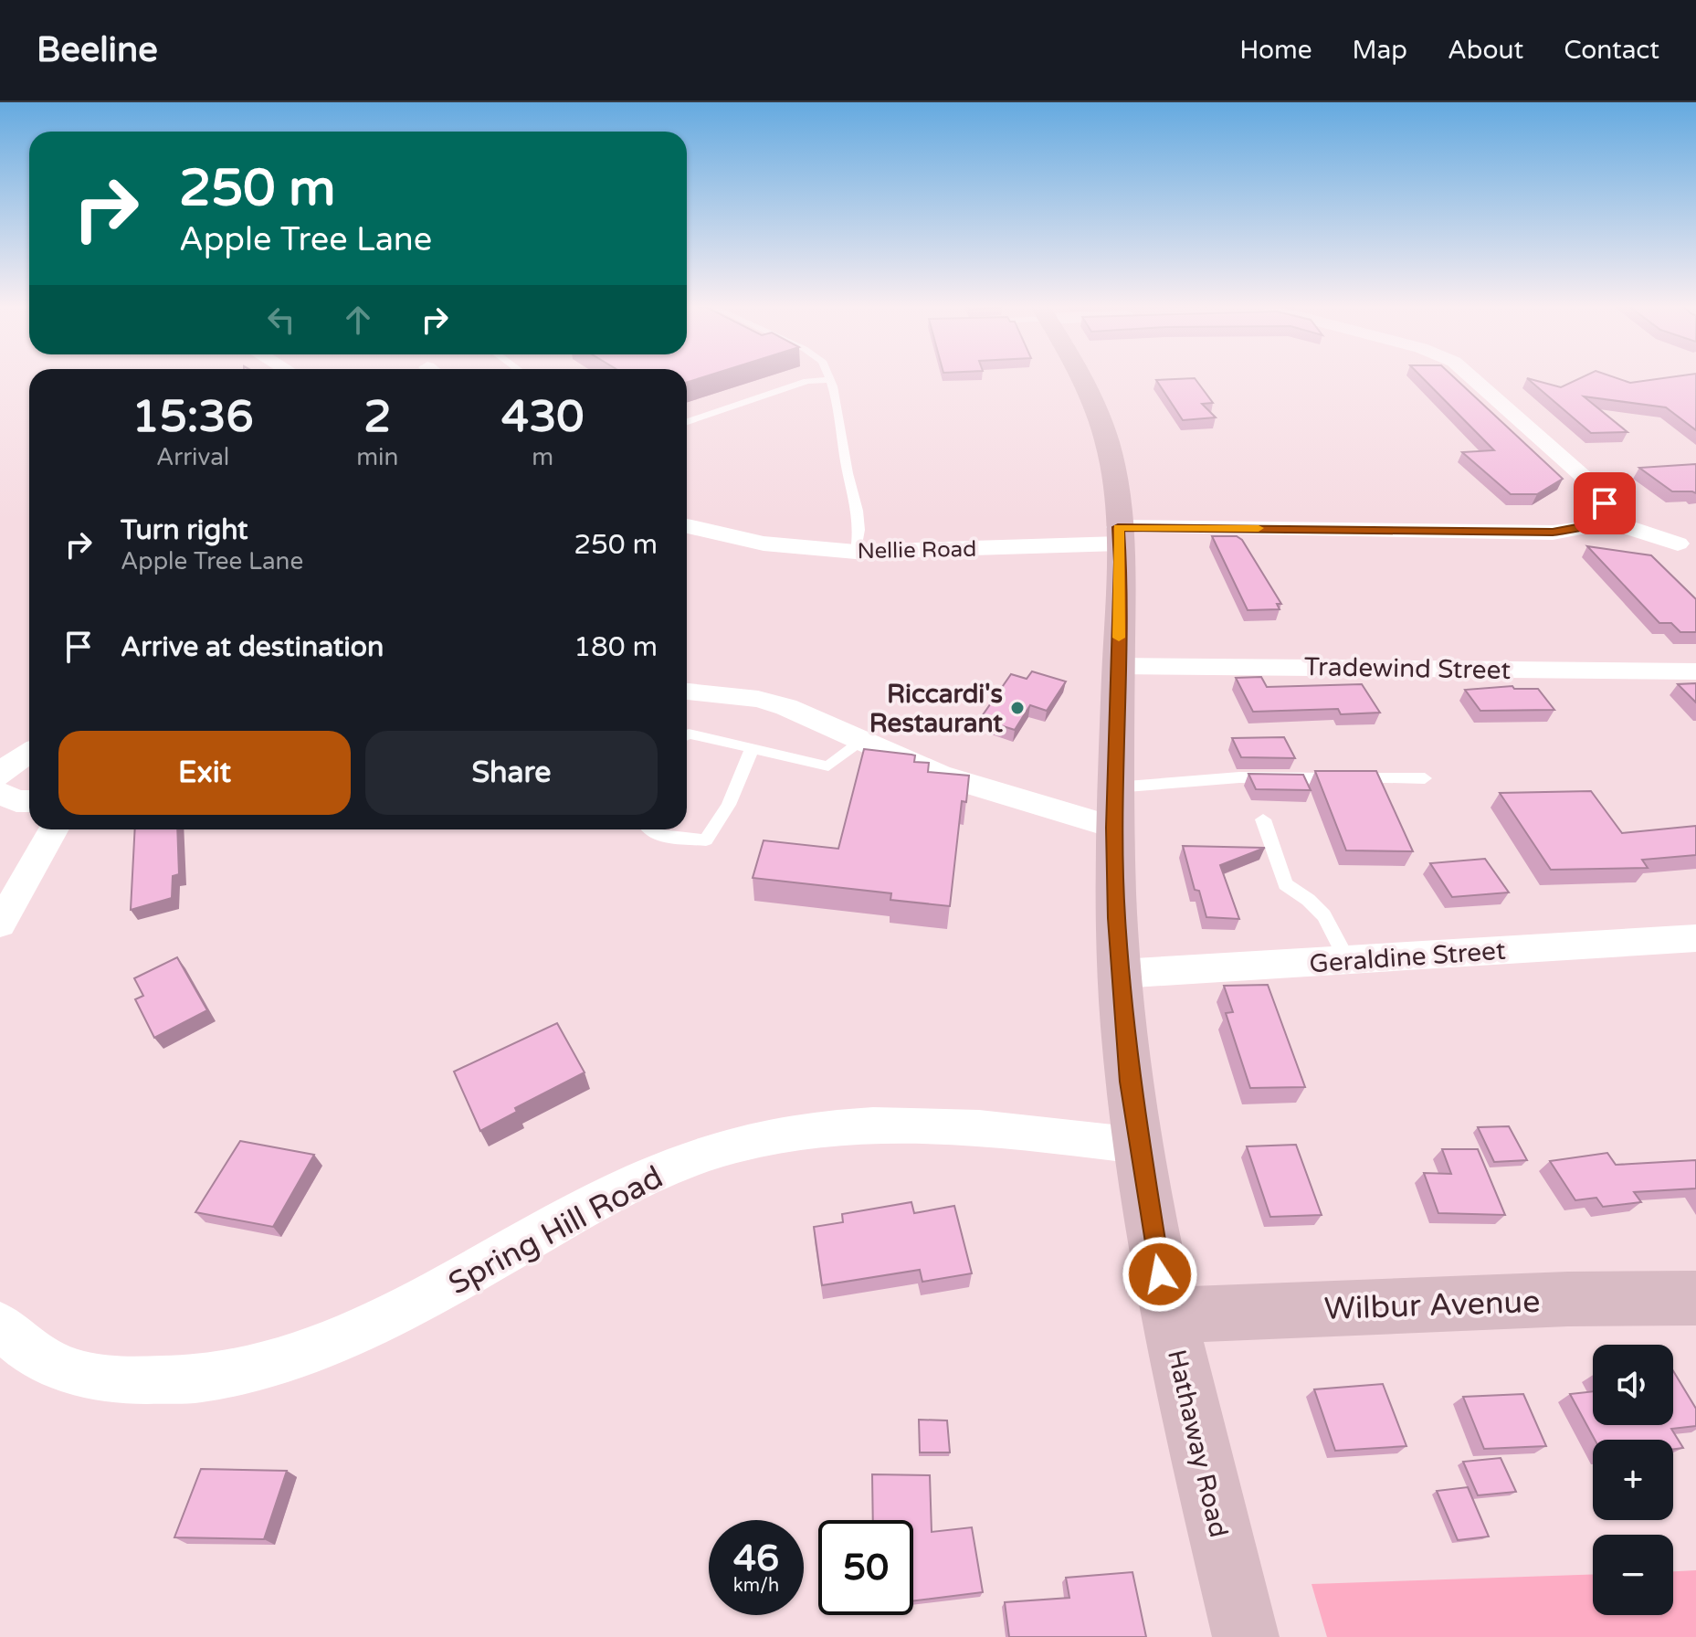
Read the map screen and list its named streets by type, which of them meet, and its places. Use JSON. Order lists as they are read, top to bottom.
{
  "streets": {
    "main road": ["Wilbur Avenue", "Hathaway Road"],
    "street": [
      "Nellie Road",
      "Tradewind Street",
      "Geraldine Street",
      "Spring Hill Road"
    ]
  },
  "crossings": [
    ["Nellie Road", "Hathaway Road"],
    ["Tradewind Street", "Hathaway Road"],
    ["Geraldine Street", "Hathaway Road"],
    ["Spring Hill Road", "Hathaway Road"],
    ["Wilbur Avenue", "Hathaway Road"]
  ],
  "places": ["Riccardi's Restaurant"],
  "page": {
    "header": "Beeline",
    "nav": [
      "Home",
      "Map",
      "About",
      "Contact"
    ],
    "turn": ["250 m", "Apple Tree Lane"],
    "eta": [
      "15:36",
      "Arrival",
      "2",
      "min",
      "430",
      "m"
    ],
    "list": [
      {
        "name": "Turn right",
        "note": "Apple Tree Lane",
        "value": "250 m"
      },
      {
        "name": "Arrive at destination",
        "value": "180 m"
      }
    ],
    "buttons": ["Exit", "Share"],
    "map_buttons": ["+", "−"],
    "speed": "46 km/h",
    "limit": "50"
  }
}
